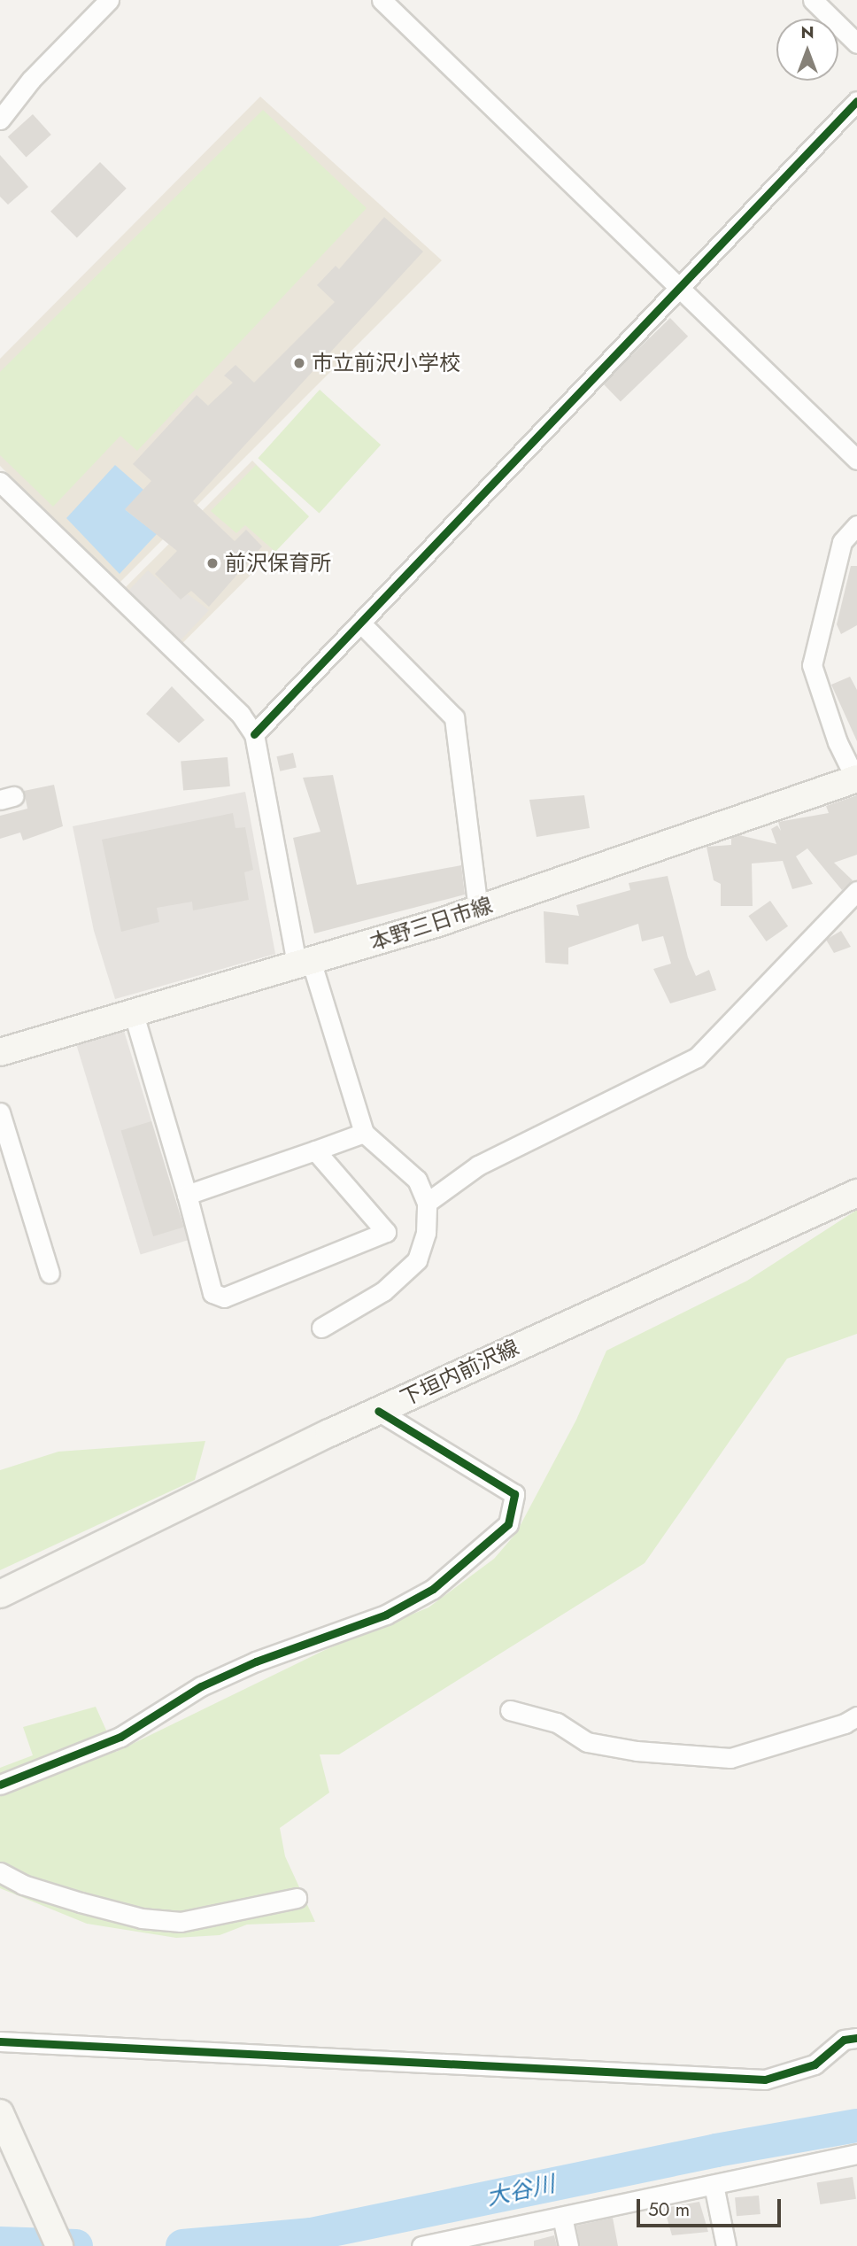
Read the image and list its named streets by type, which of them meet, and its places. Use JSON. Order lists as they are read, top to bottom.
{
  "streets": {
    "main road": ["本野三日市線", "下垣内前沢線"]
  },
  "water": ["大谷川"],
  "places": ["市立前沢小学校", "前沢保育所"],
  "scale_bar": "50 m",
  "north": "top"
}
